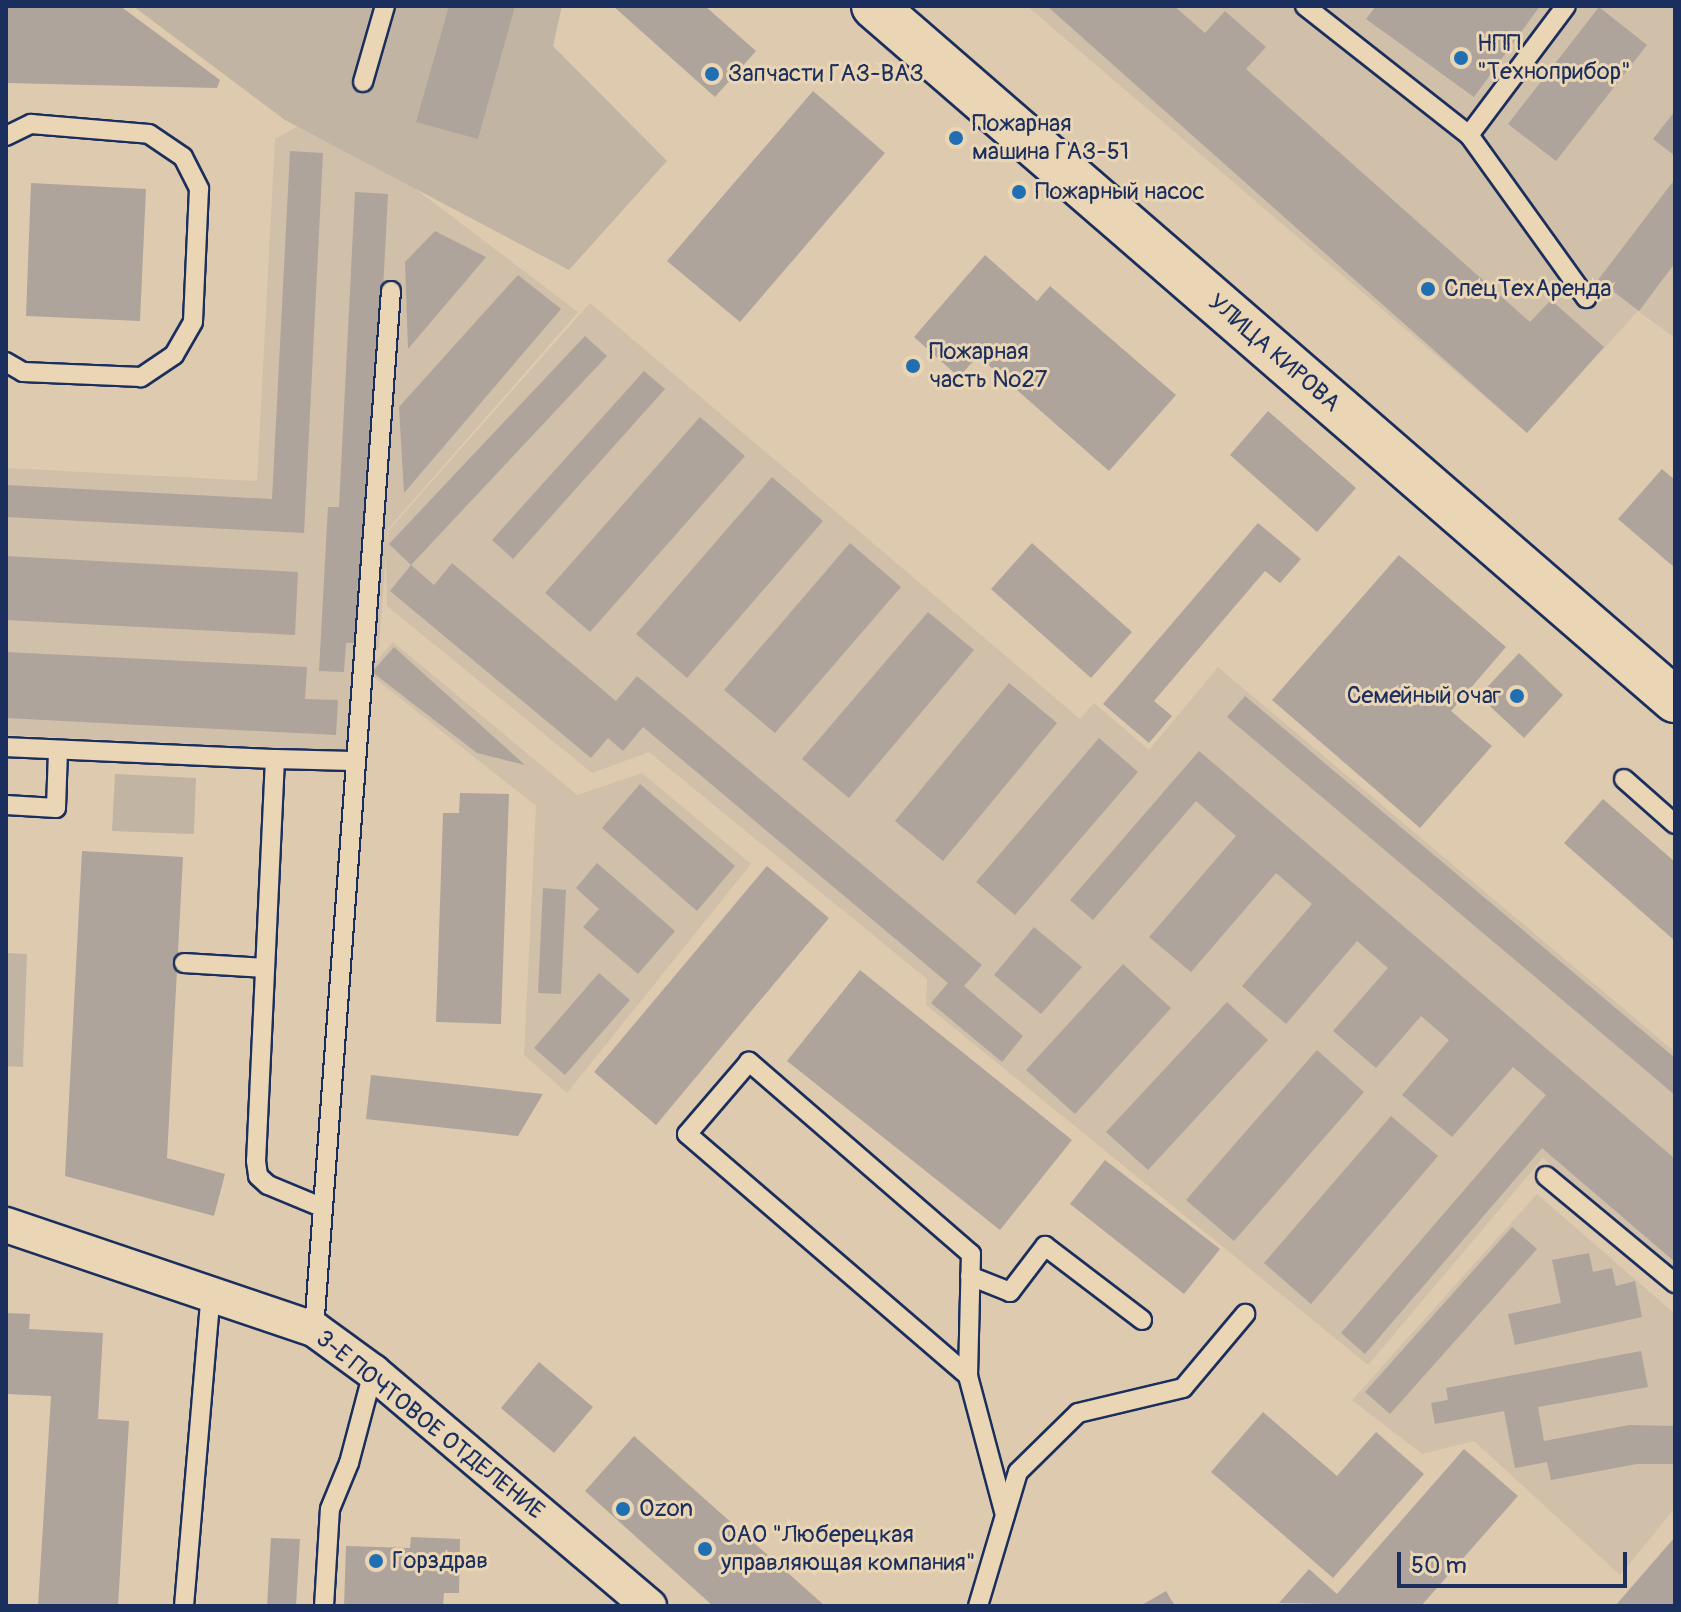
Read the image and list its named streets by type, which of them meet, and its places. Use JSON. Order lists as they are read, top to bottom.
{
  "streets": {
    "main road": ["УЛИЦА КИРОВА"],
    "street": ["3-Е ПОЧТОВОЕ ОТДЕЛЕНИЕ"]
  },
  "places": [
    "НПП \"Техноприбор\"",
    "Запчасти ГАЗ-ВАЗ",
    "Пожарная машина ГАЗ-51",
    "Пожарный насос",
    "СпецТехАренда",
    "Пожарная часть №27",
    "Семейный очаг",
    "Ozon",
    "ОАО \"Люберецкая управляющая компания\"",
    "Горздрав"
  ],
  "scale_bar": "50 m"
}
